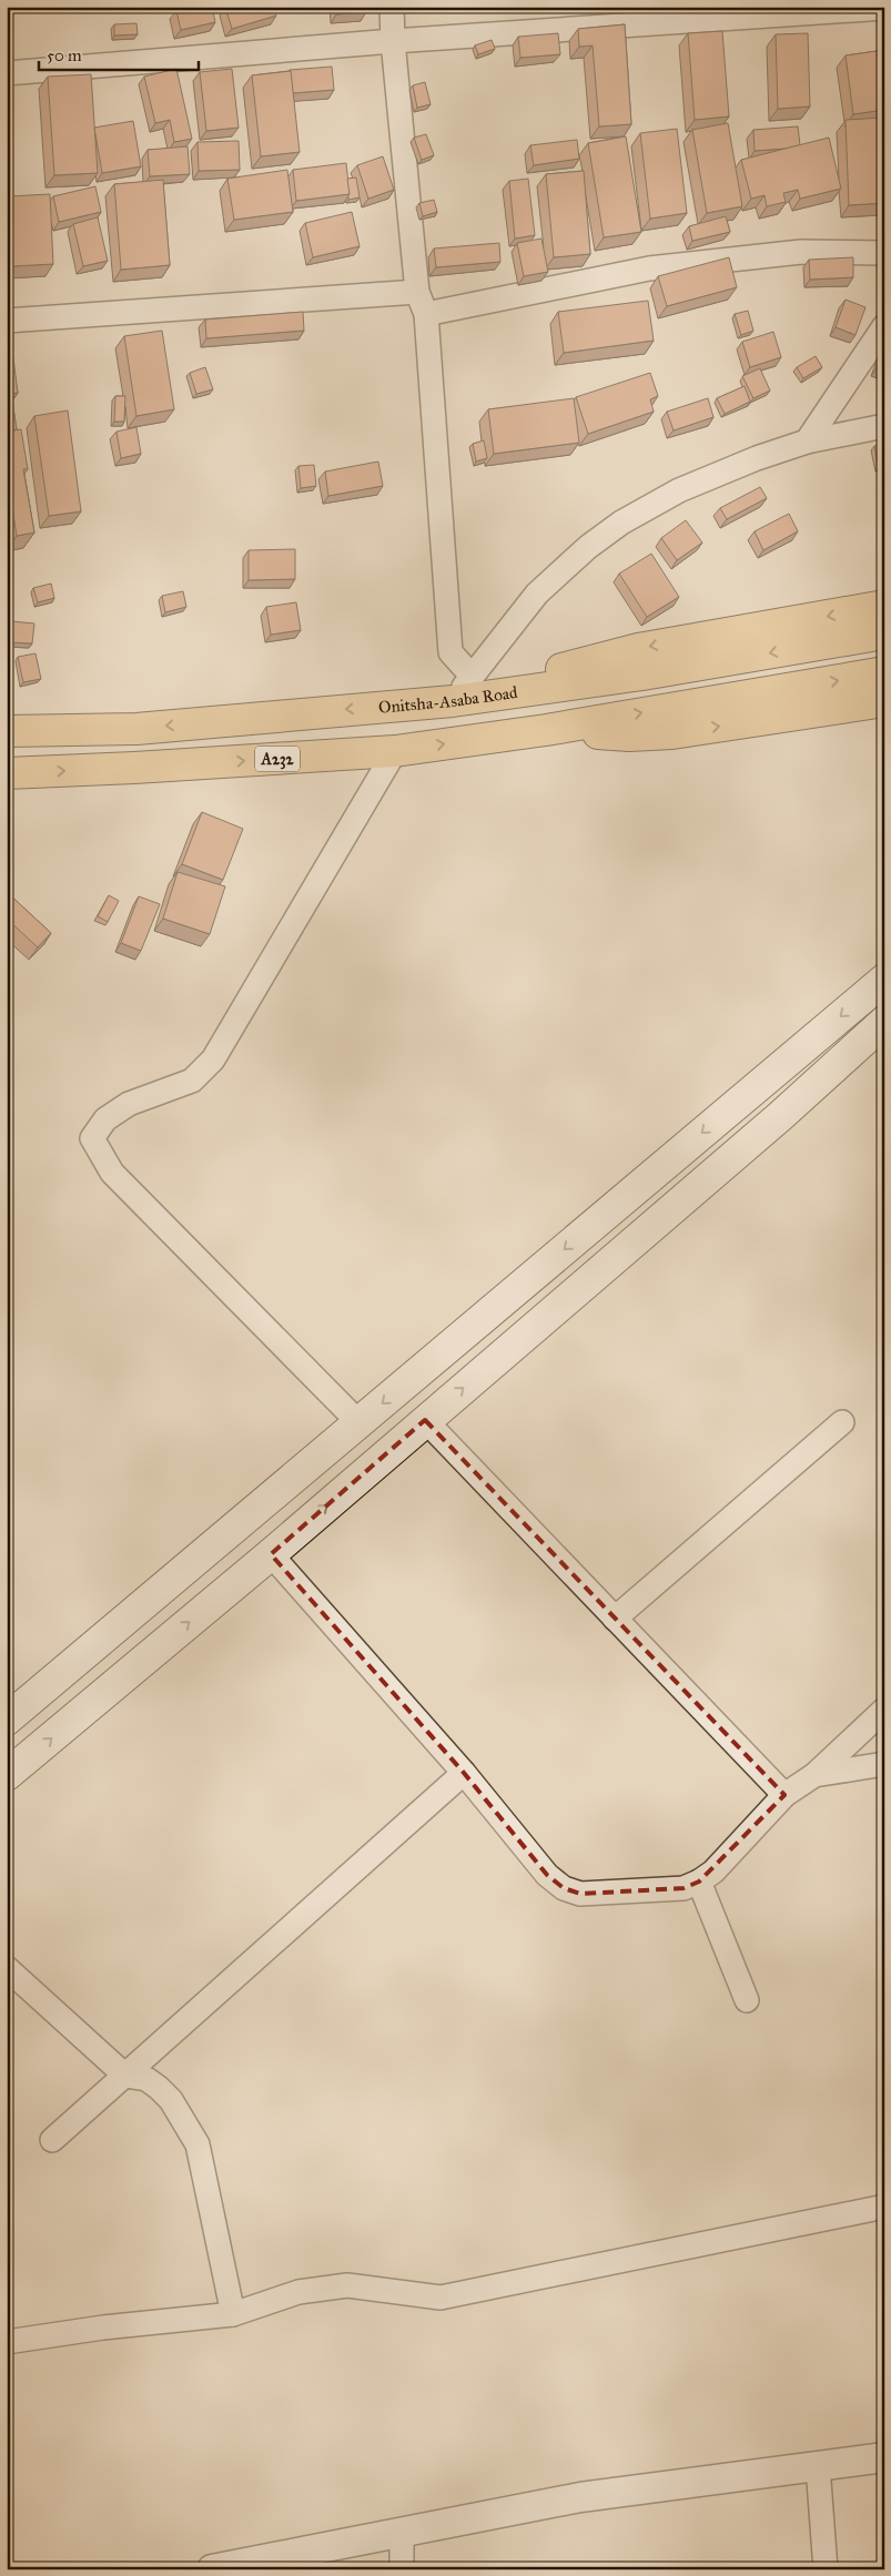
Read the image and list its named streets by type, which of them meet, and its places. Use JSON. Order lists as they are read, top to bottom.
{
  "streets": {
    "highway": ["Onitsha-Asaba Road", "A232"]
  },
  "scale_bar": "50 m"
}
